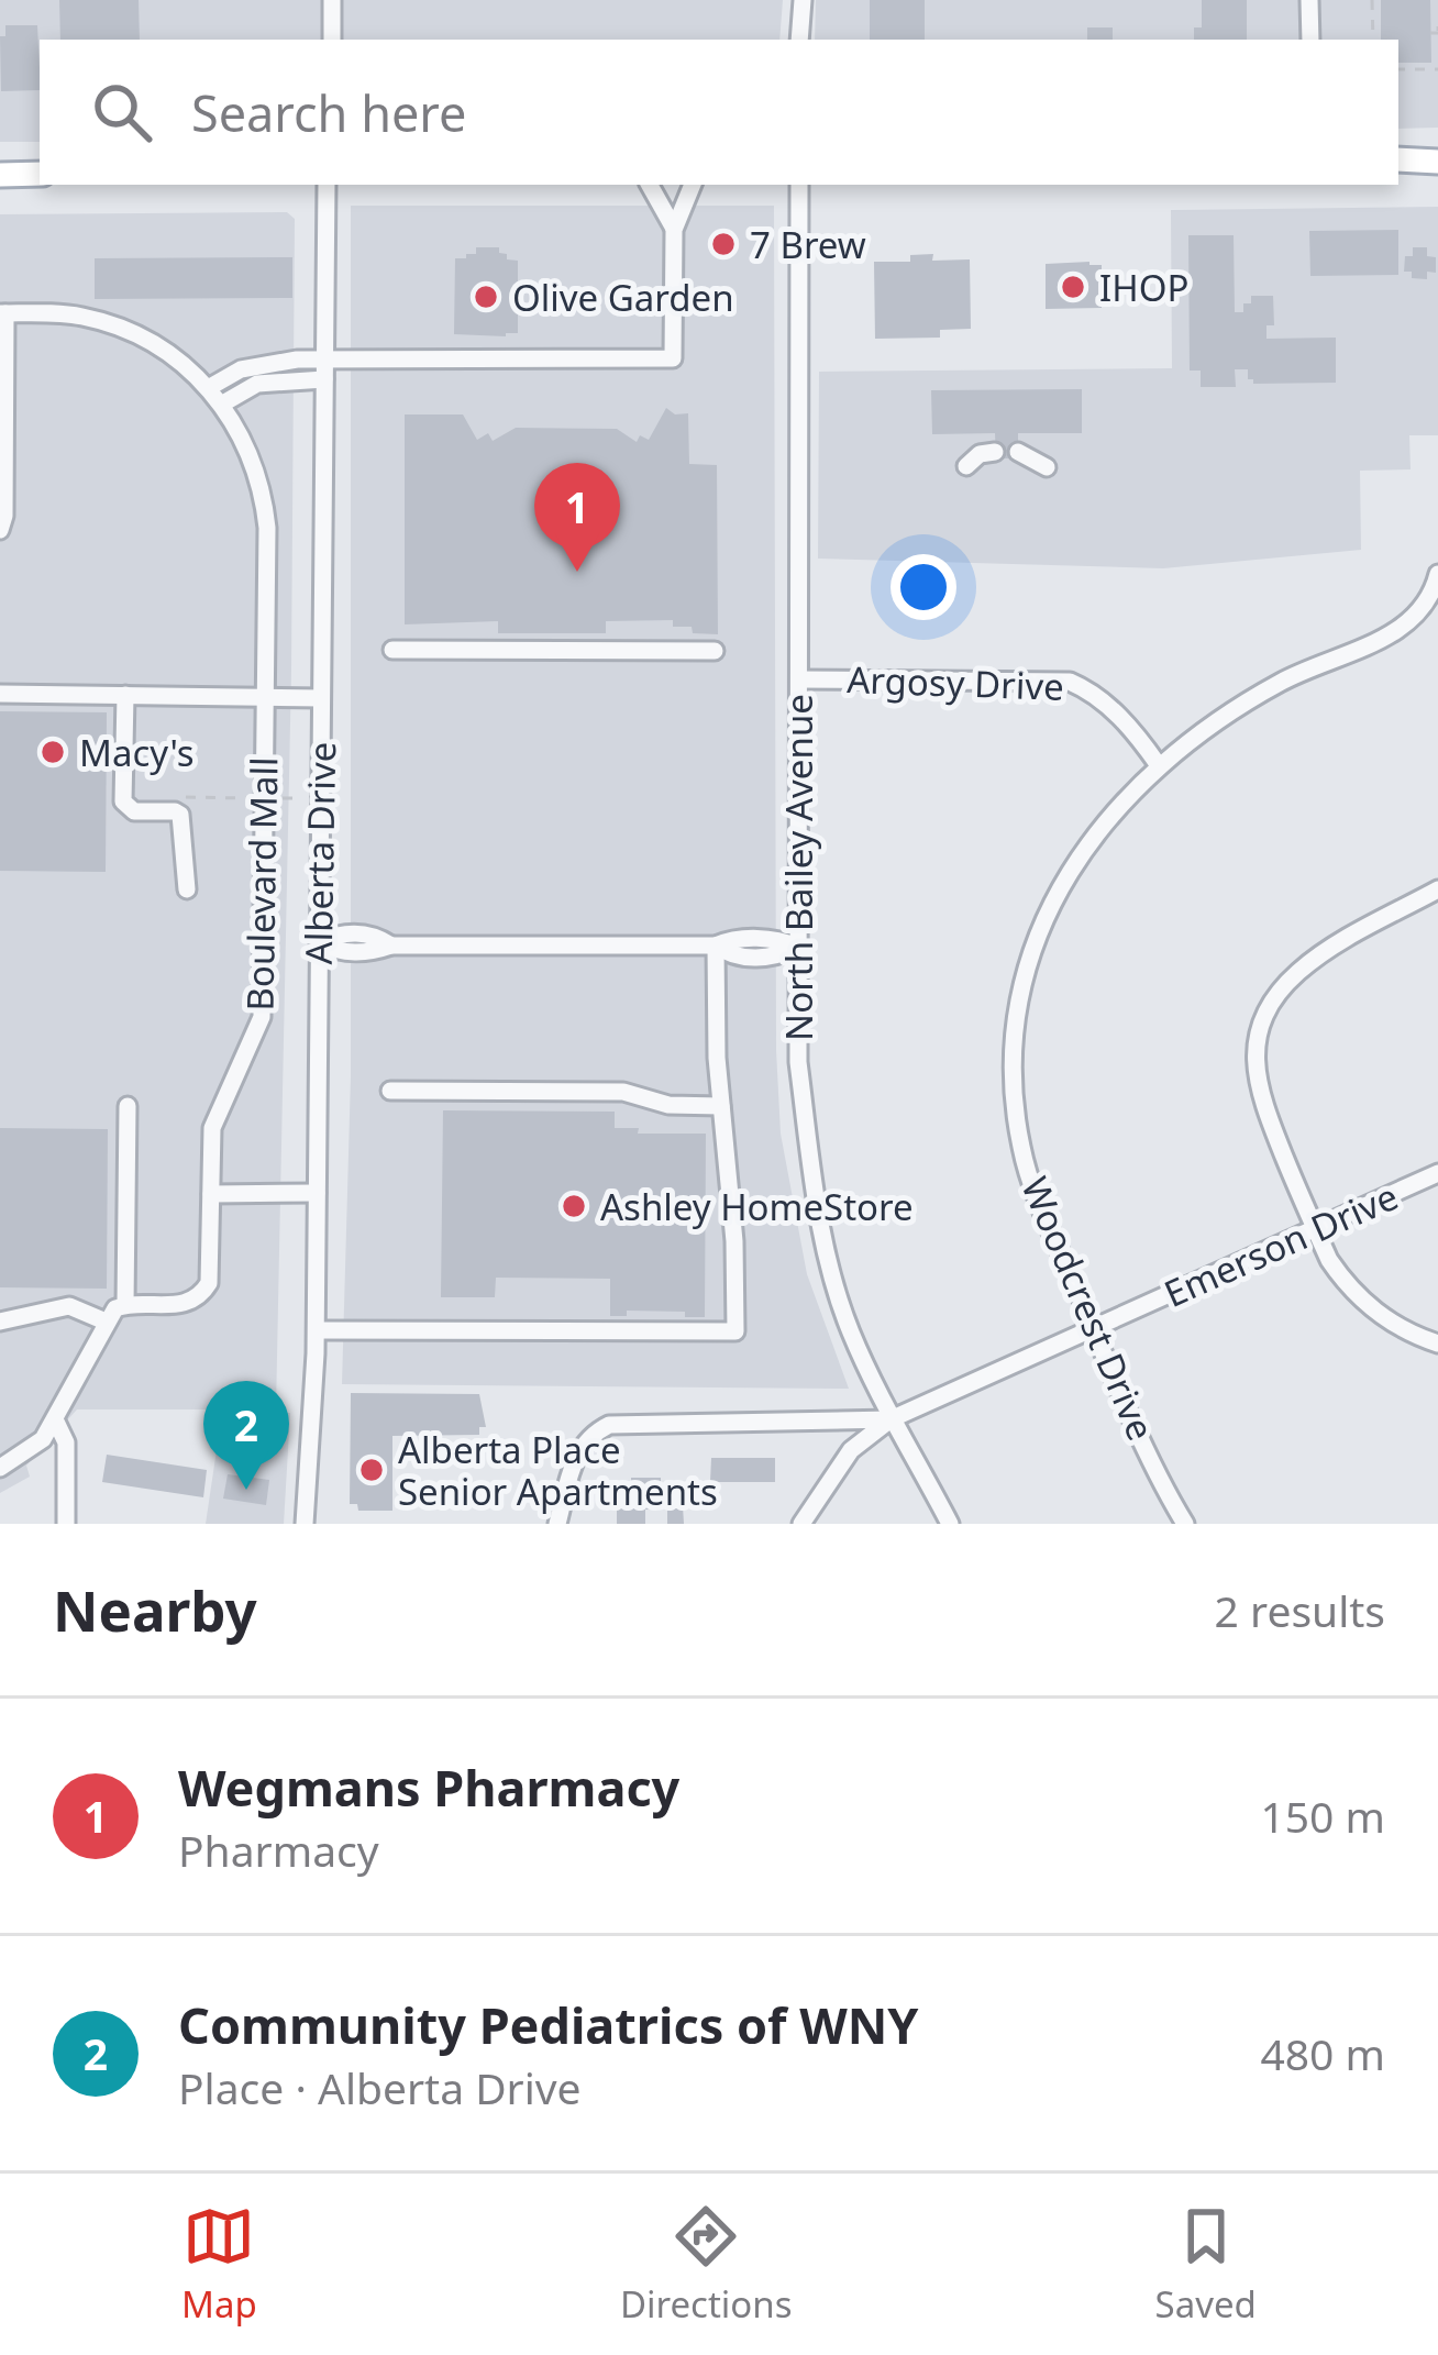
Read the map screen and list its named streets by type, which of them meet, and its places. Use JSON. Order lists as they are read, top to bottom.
{
  "streets": {
    "street": [
      "Argosy Drive",
      "Alberta Drive",
      "North Bailey Avenue",
      "Boulevard Mall",
      "Emerson Drive",
      "Woodcrest Drive"
    ]
  },
  "crossings": [
    ["Argosy Drive", "North Bailey Avenue"],
    ["Argosy Drive", "Woodcrest Drive"],
    ["North Bailey Avenue", "Emerson Drive"],
    ["Emerson Drive", "Woodcrest Drive"]
  ],
  "places": [
    "7 Brew",
    "IHOP",
    "Olive Garden",
    "Macy's",
    "Ashley HomeStore",
    "Alberta Place Senior Apartments"
  ],
  "page": {
    "search": "Search here",
    "pins": ["1", "2"],
    "heading": ["Nearby", "2 results"],
    "list": [
      {
        "mark": "1",
        "name": "Wegmans Pharmacy",
        "note": "Pharmacy",
        "value": "150 m"
      },
      {
        "mark": "2",
        "name": "Community Pediatrics of WNY",
        "note": "Place · Alberta Drive",
        "value": "480 m"
      }
    ],
    "nav": ["Map", "Directions", "Saved"]
  }
}
